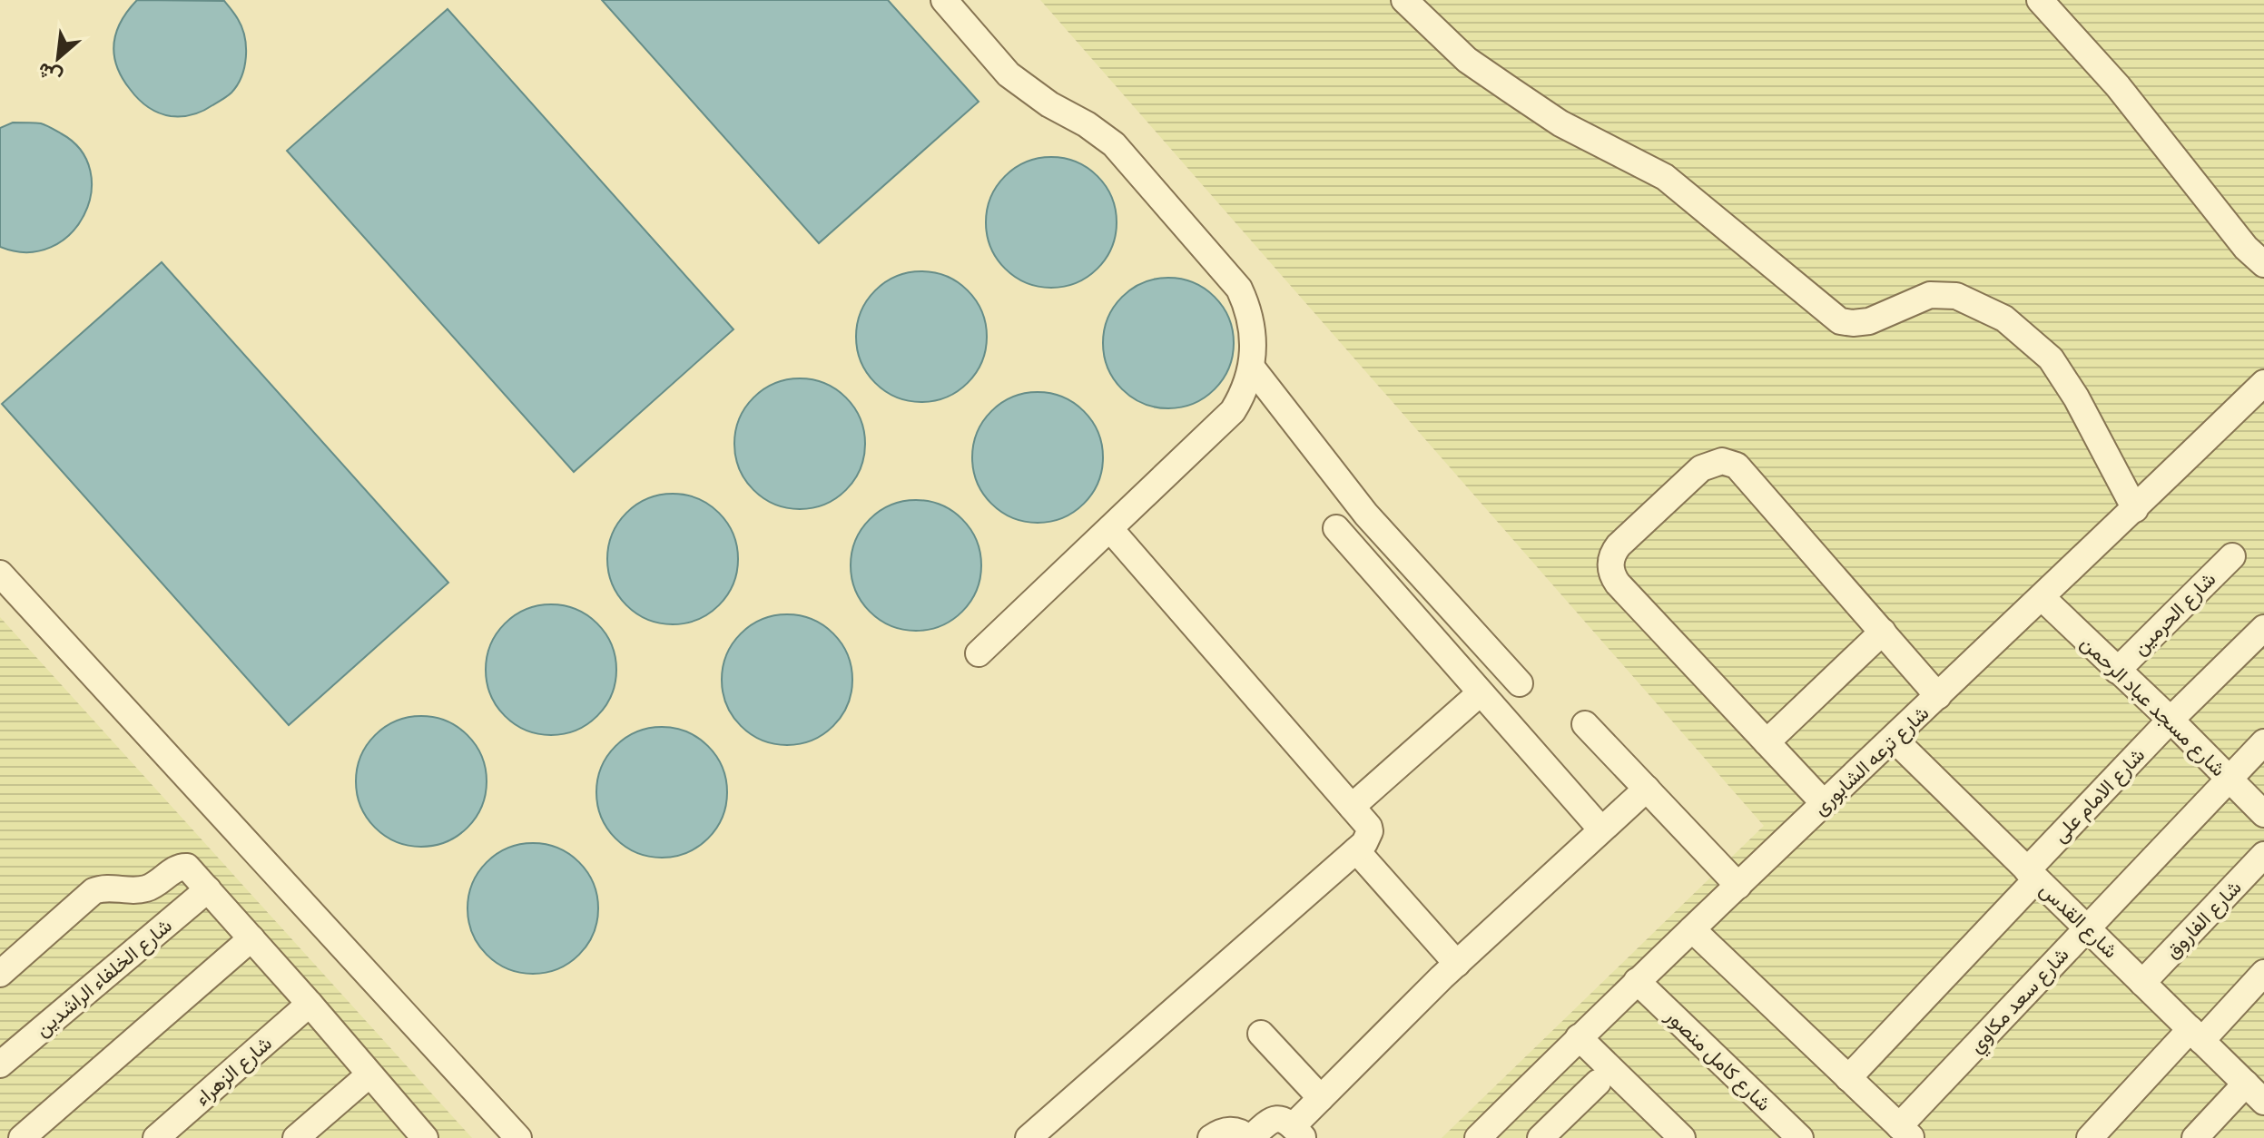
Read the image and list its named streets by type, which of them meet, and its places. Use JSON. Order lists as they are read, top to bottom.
{
  "streets": {
    "street": [
      "شارع الحرمين",
      "شارع مسجد عباد الرحمن",
      "شارع ترعه الشابورى",
      "شارع الامام على",
      "شارع الفاروق",
      "شارع القدس",
      "شارع الخلفاء الراشدين",
      "شارع سعد مكاوي",
      "شارع كامل منصور",
      "شارع الزهراء"
    ]
  },
  "crossings": [
    ["شارع الحرمين", "شارع مسجد عباد الرحمن"],
    ["شارع مسجد عباد الرحمن", "شارع ترعه الشابورى"],
    ["شارع مسجد عباد الرحمن", "شارع الامام على"],
    ["شارع مسجد عباد الرحمن", "شارع سعد مكاوي"],
    ["شارع ترعه الشابورى", "شارع القدس"],
    ["شارع ترعه الشابورى", "شارع كامل منصور"],
    ["شارع الامام على", "شارع القدس"],
    ["شارع الفاروق", "شارع القدس"],
    ["شارع القدس", "شارع سعد مكاوي"]
  ],
  "north": "bottom left"
}
